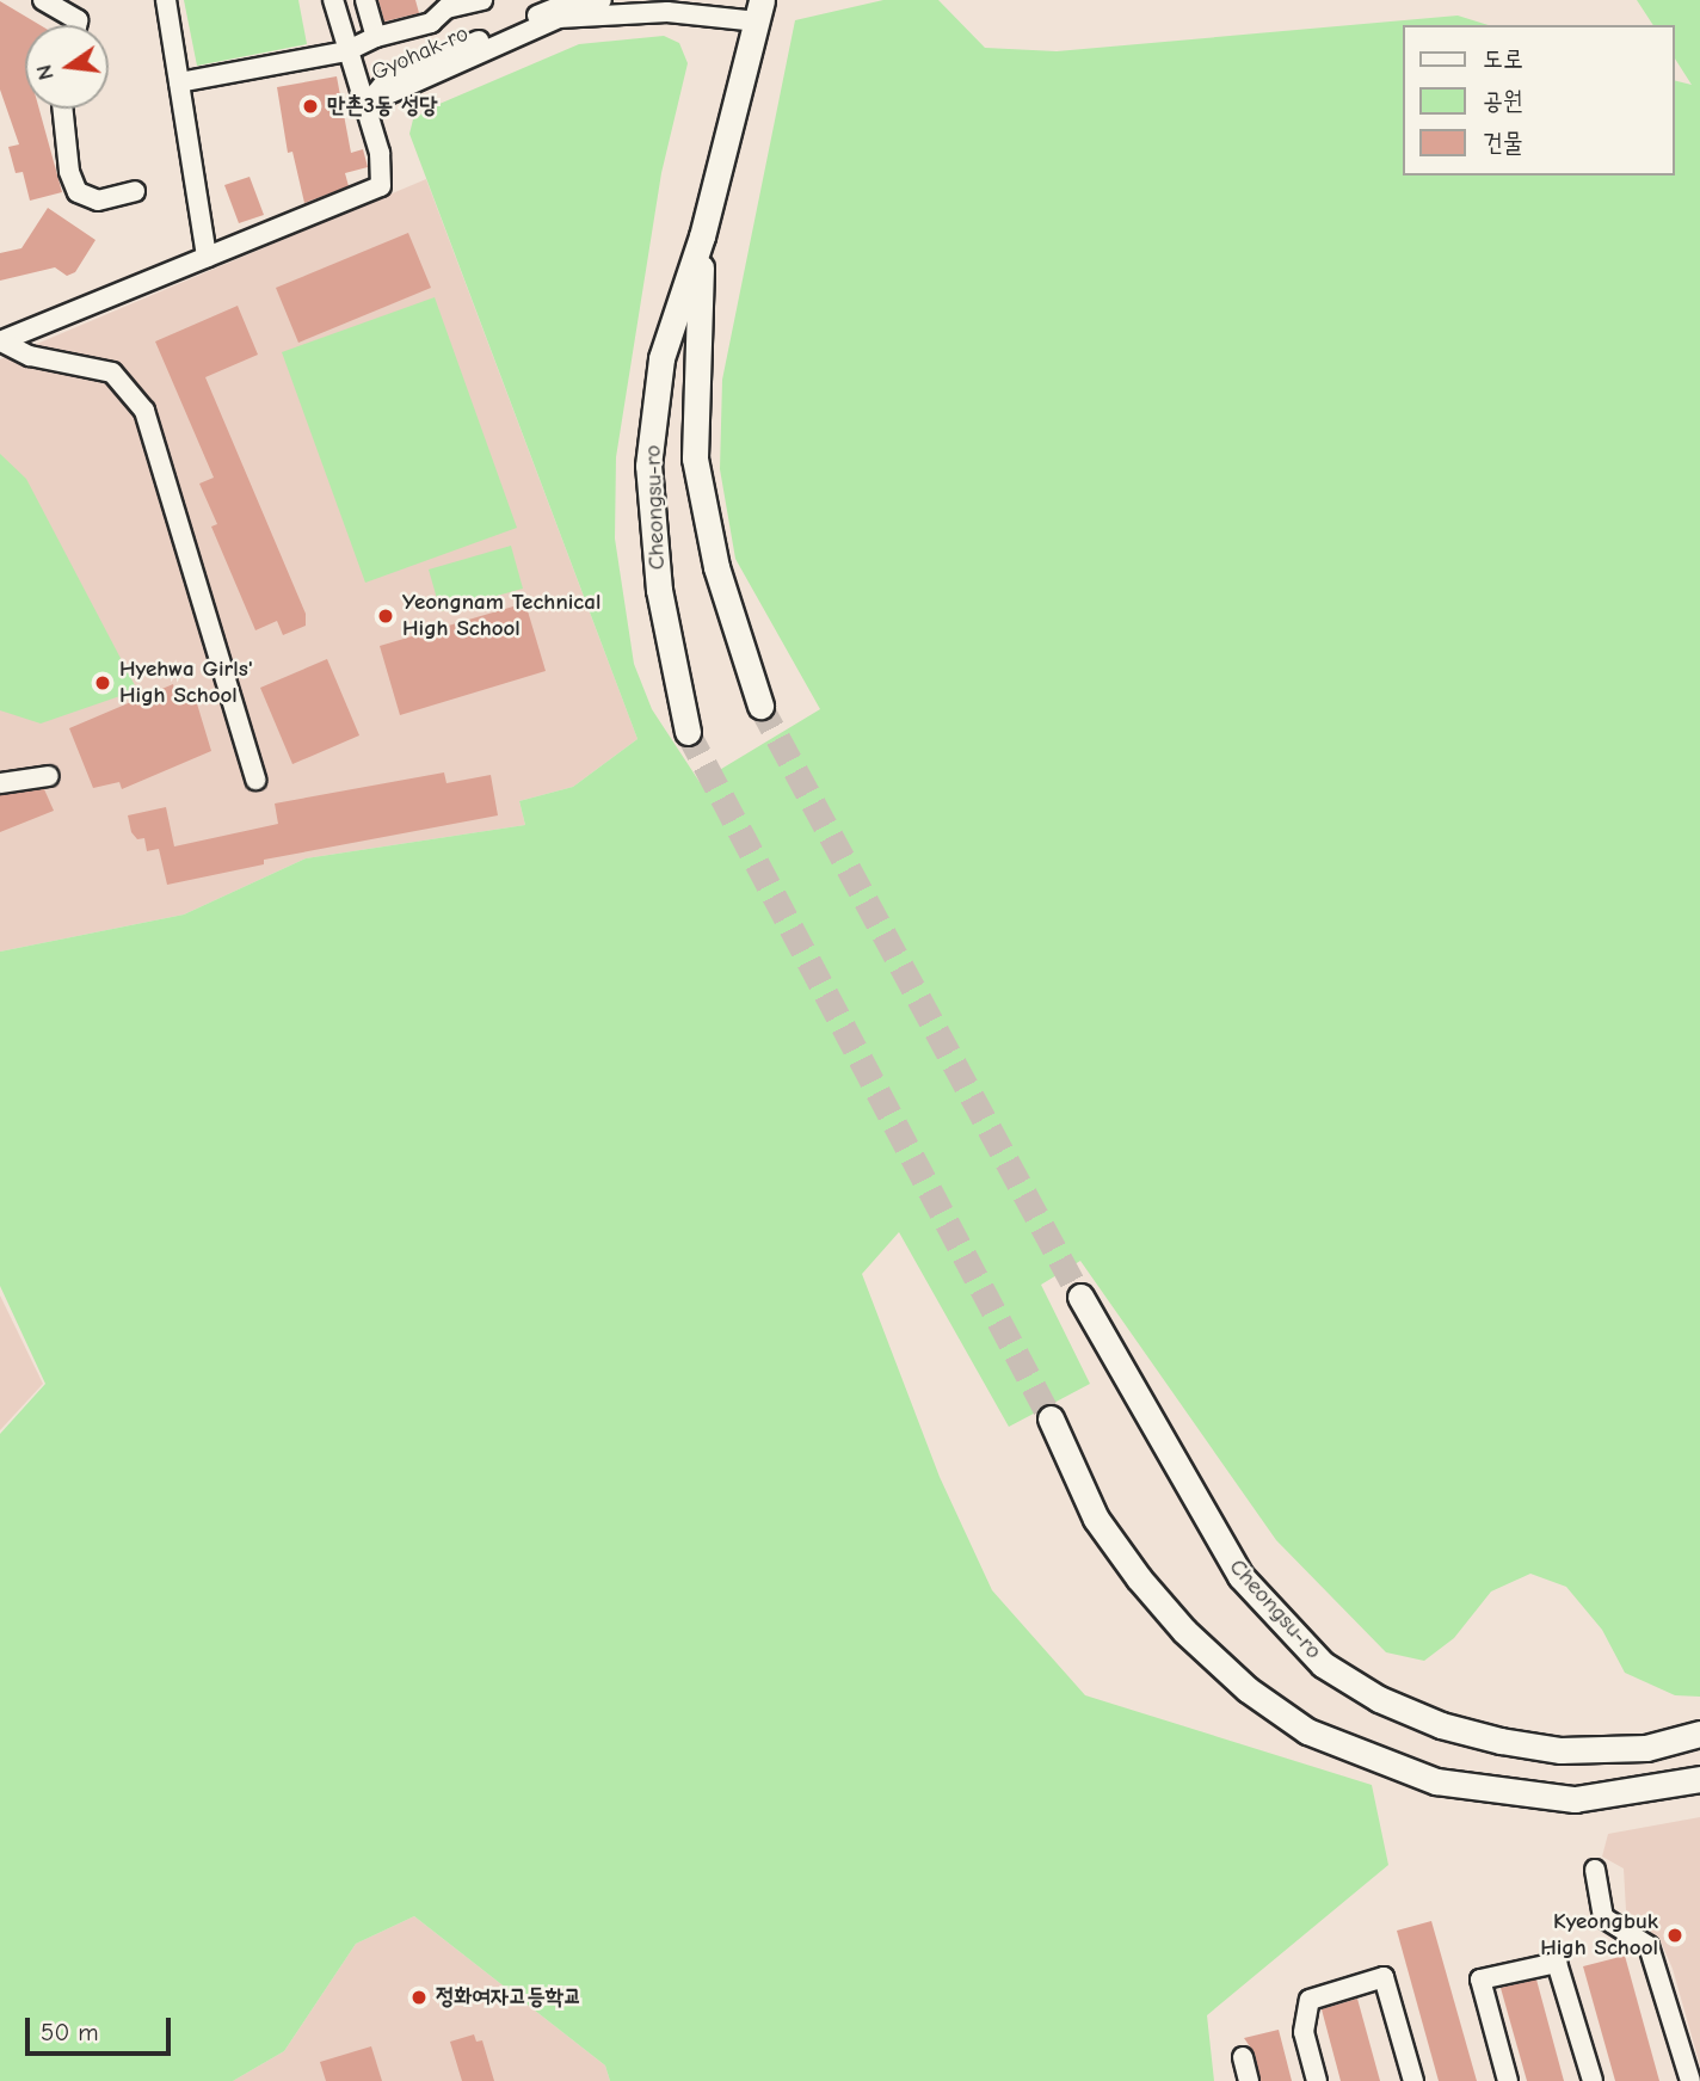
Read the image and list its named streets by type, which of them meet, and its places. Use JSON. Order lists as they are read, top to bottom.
{
  "streets": {
    "main road": ["Cheongsu-ro"],
    "street": ["Gyohak-ro"]
  },
  "crossings": [
    ["Gyohak-ro", "Cheongsu-ro"]
  ],
  "places": [
    "만촌3동 성당",
    "Yeongnam Technical High School",
    "Hyehwa Girls' High School",
    "Kyeongbuk High School",
    "정화여자고등학교"
  ],
  "legend": ["도로", "공원", "건물"],
  "scale_bar": "50 m",
  "north": "left"
}
